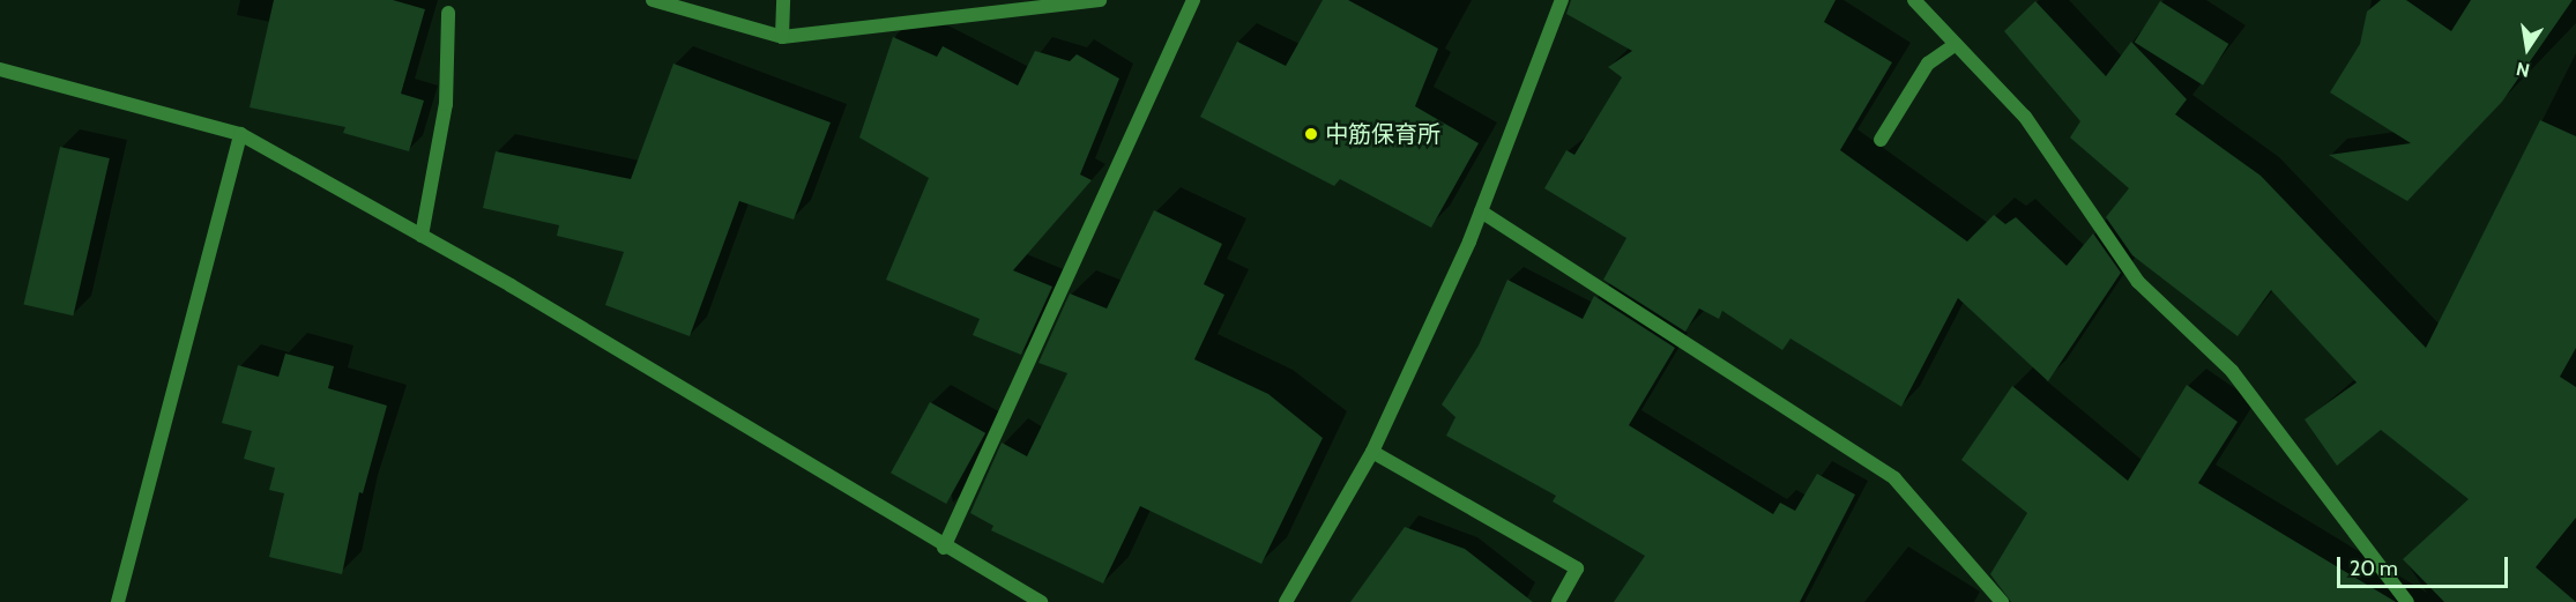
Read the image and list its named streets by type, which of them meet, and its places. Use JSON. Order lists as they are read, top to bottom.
{
  "places": ["中筋保育所"],
  "scale_bar": "20 m",
  "north": "bottom"
}
